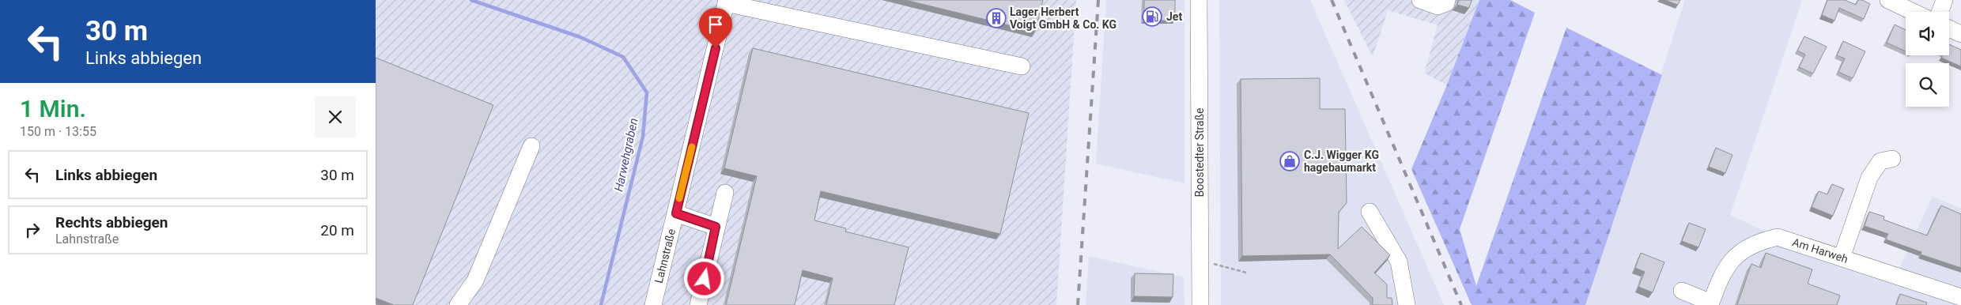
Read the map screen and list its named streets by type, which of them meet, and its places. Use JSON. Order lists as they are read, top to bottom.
{
  "streets": {
    "street": ["Boostedter Straße", "Am Harweh", "Lahnstraße"]
  },
  "water": ["Harwehgraben"],
  "places": {
    "fuel station": ["Jet"],
    "building": ["Lager Herbert Voigt GmbH & Co. KG"],
    "shop": ["C.J. Wigger KG hagebaumarkt"]
  },
  "page": {
    "turn": ["30 m", "Links abbiegen"],
    "heading": ["1 Min.", "150 m · 13:55"],
    "list": [
      {
        "name": "Links abbiegen",
        "value": "30 m"
      },
      {
        "name": "Rechts abbiegen",
        "note": "Lahnstraße",
        "value": "20 m"
      }
    ]
  }
}
